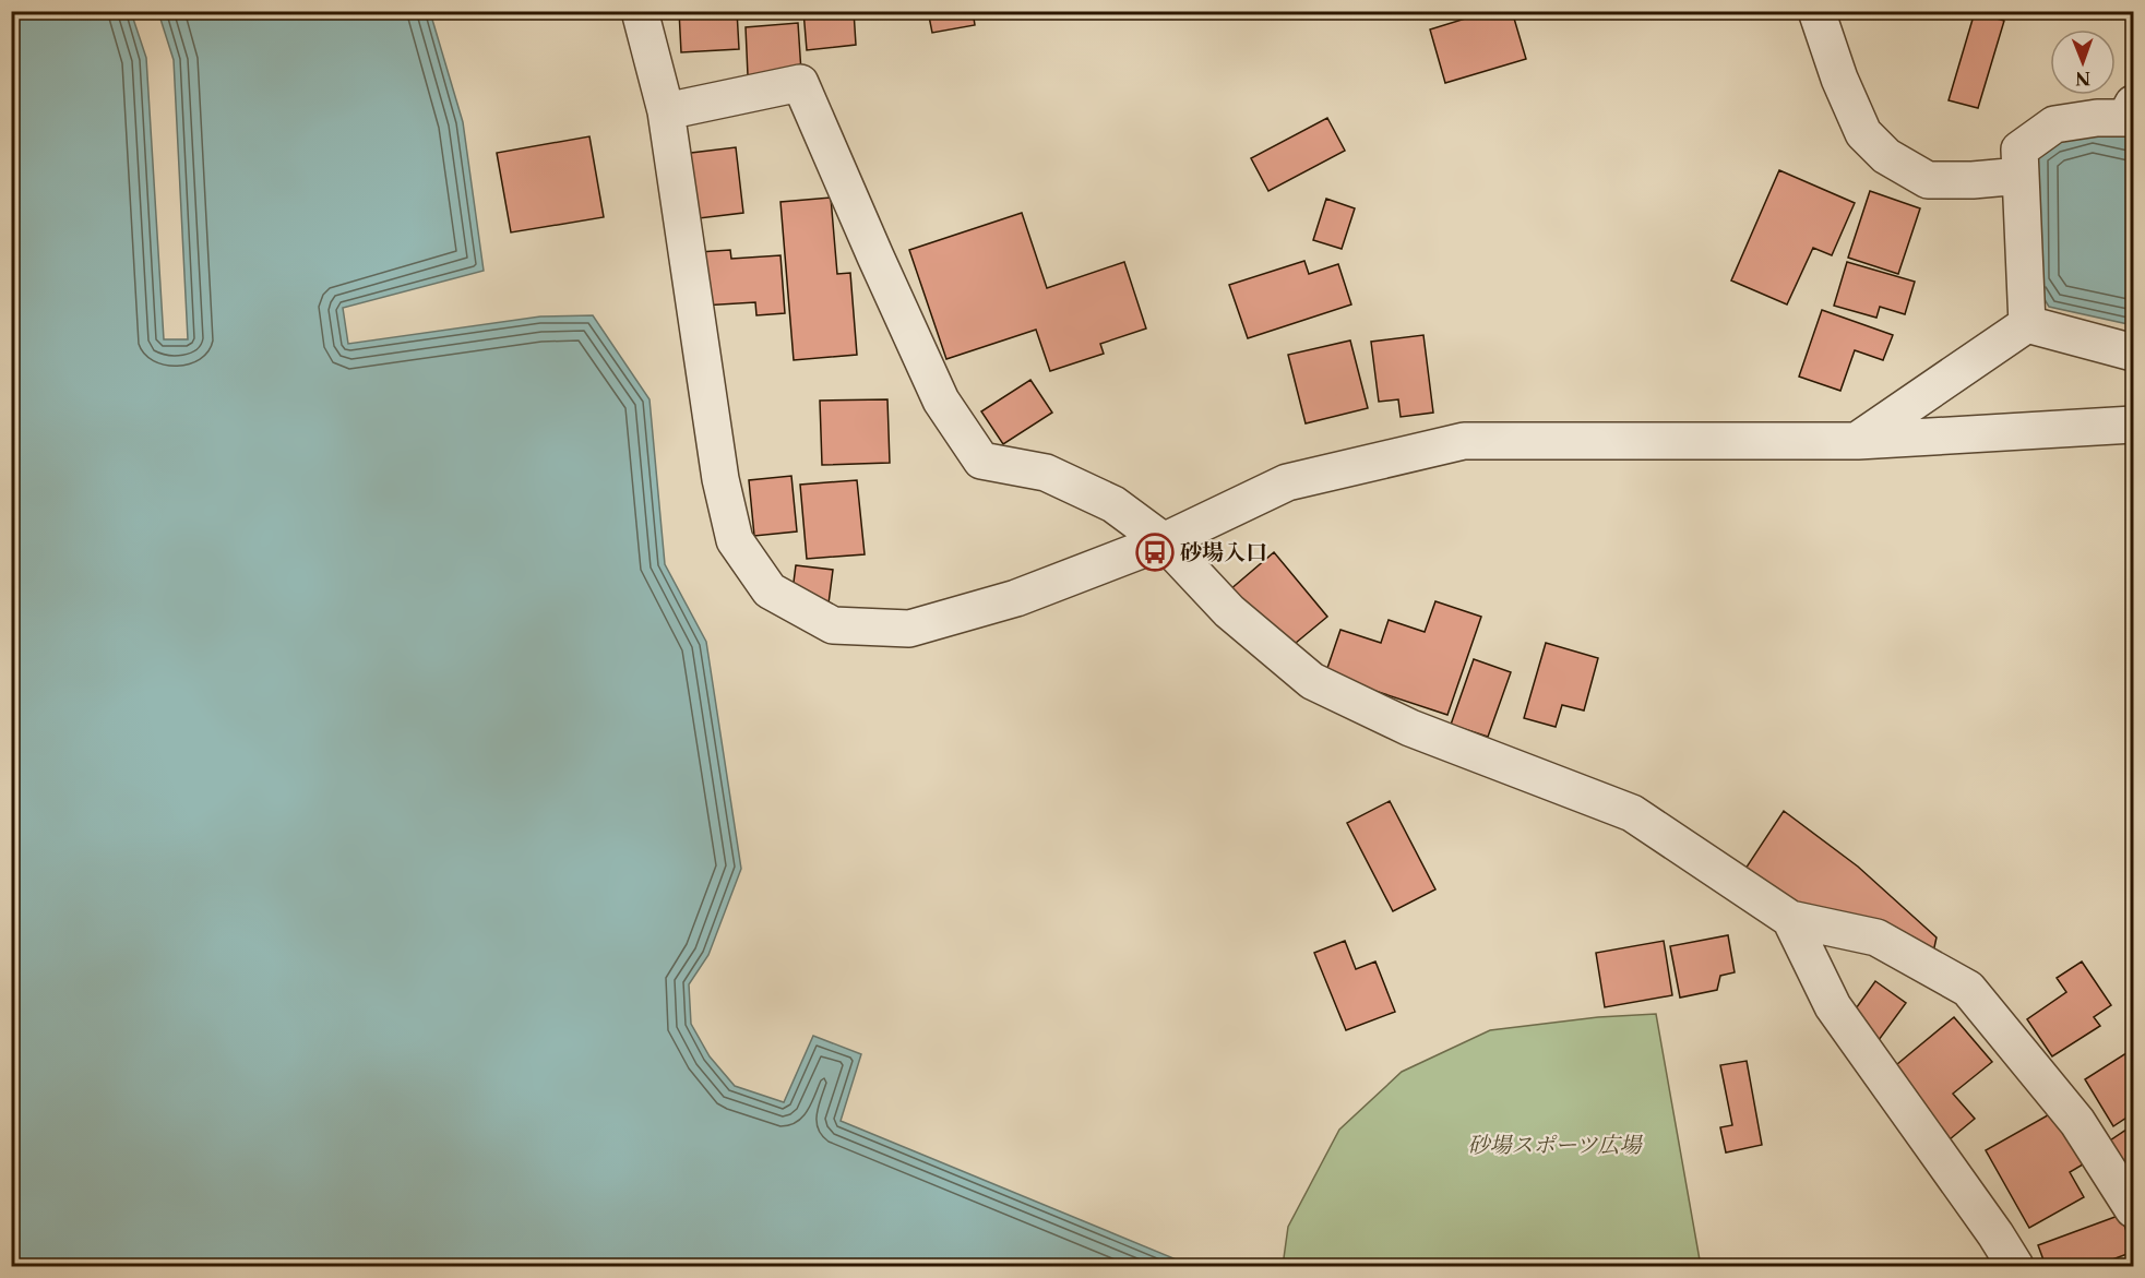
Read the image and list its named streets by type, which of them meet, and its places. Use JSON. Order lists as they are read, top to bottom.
{
  "parks": ["砂場スポーツ広場"],
  "places": {
    "bus stop": ["砂場入口"]
  },
  "north": "bottom"
}
